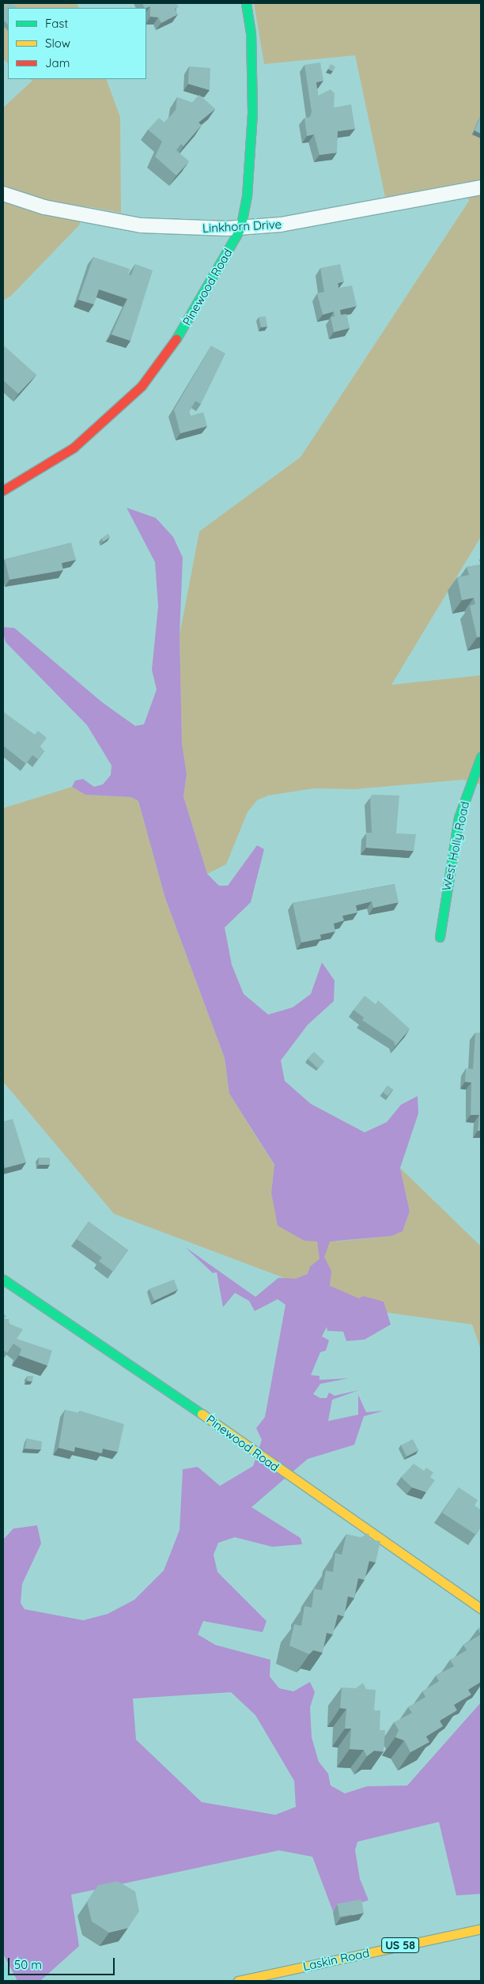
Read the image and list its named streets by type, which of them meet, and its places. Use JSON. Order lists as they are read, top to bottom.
{
  "streets": {
    "street": [
      "Linkhorn Drive",
      "Pinewood Road",
      "West Holly Road",
      "US 58",
      "Laskin Road"
    ]
  },
  "crossings": [
    ["Linkhorn Drive", "Pinewood Road"]
  ],
  "legend": ["Fast", "Slow", "Jam"],
  "scale_bar": "50 m"
}
